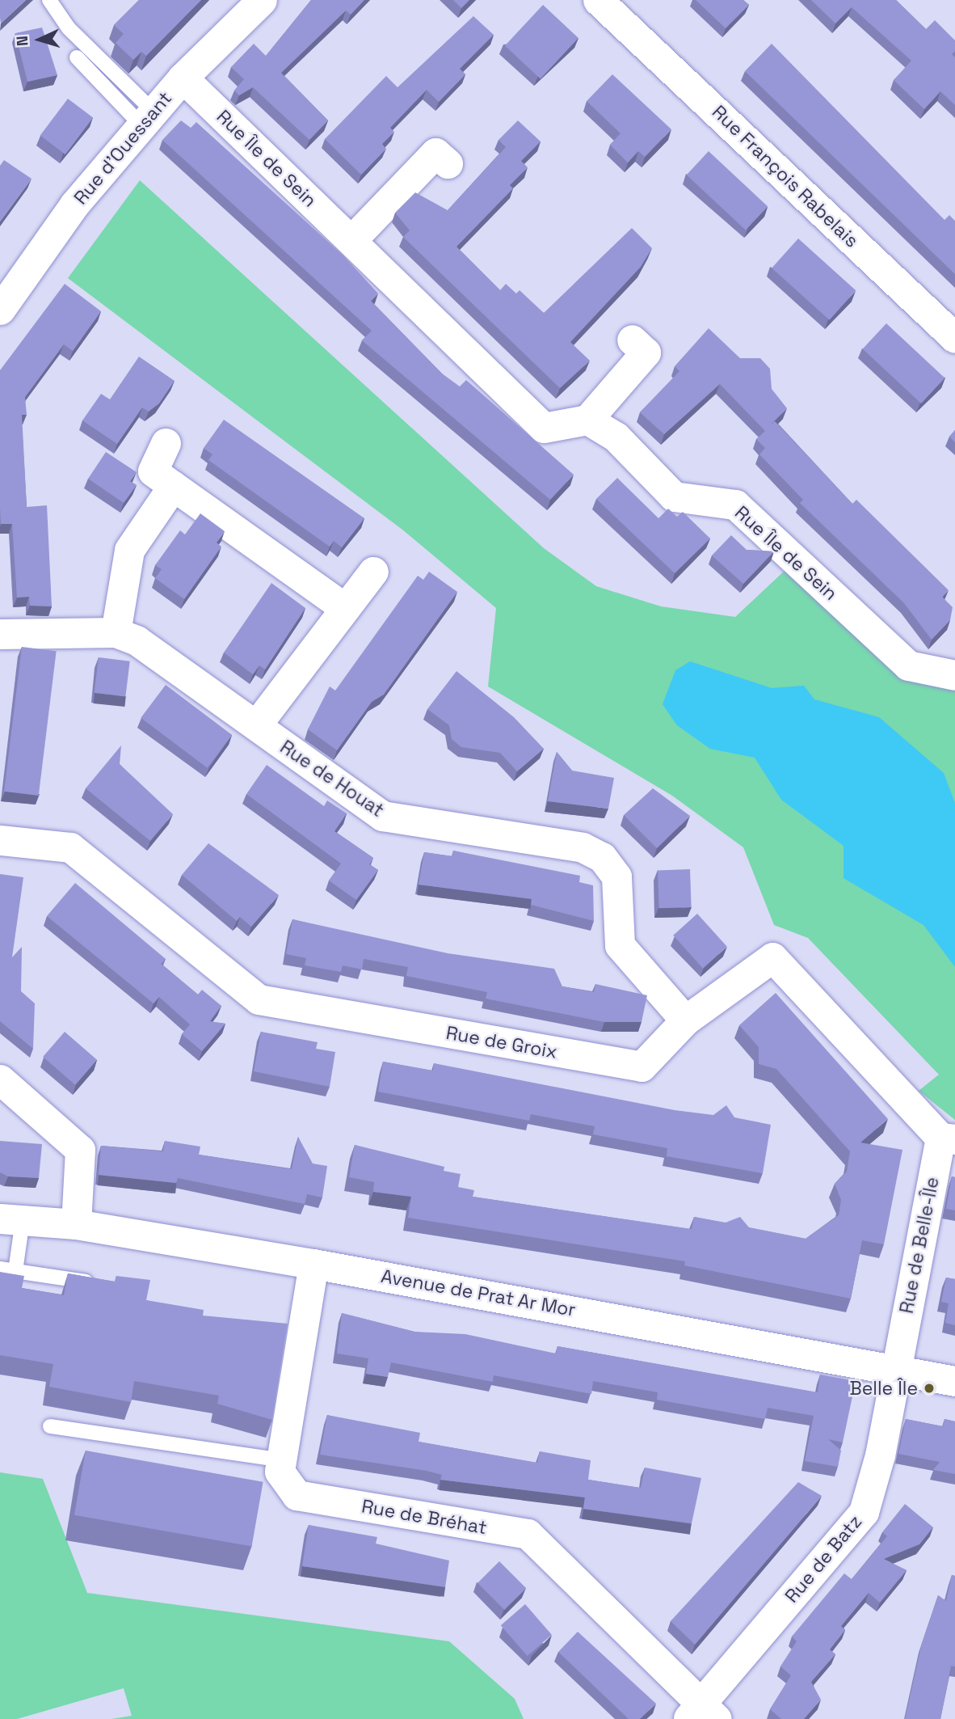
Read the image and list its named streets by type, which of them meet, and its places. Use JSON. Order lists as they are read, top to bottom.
{
  "streets": {
    "street": [
      "Rue d'Ouessant",
      "Rue Île de Sein",
      "Rue François Rabelais",
      "Rue de Houat",
      "Rue de Groix",
      "Rue de Belle-Île",
      "Avenue de Prat Ar Mor",
      "Rue de Bréhat",
      "Rue de Batz"
    ]
  },
  "crossings": [
    ["Rue d'Ouessant", "Rue Île de Sein"],
    ["Rue de Houat", "Rue de Groix"],
    ["Rue de Groix", "Rue de Belle-Île"],
    ["Rue de Belle-Île", "Avenue de Prat Ar Mor"],
    ["Rue de Belle-Île", "Rue de Batz"],
    ["Avenue de Prat Ar Mor", "Rue de Bréhat"],
    ["Avenue de Prat Ar Mor", "Rue de Batz"],
    ["Rue de Bréhat", "Rue de Batz"]
  ],
  "places": ["Belle Île"],
  "north": "left"
}
